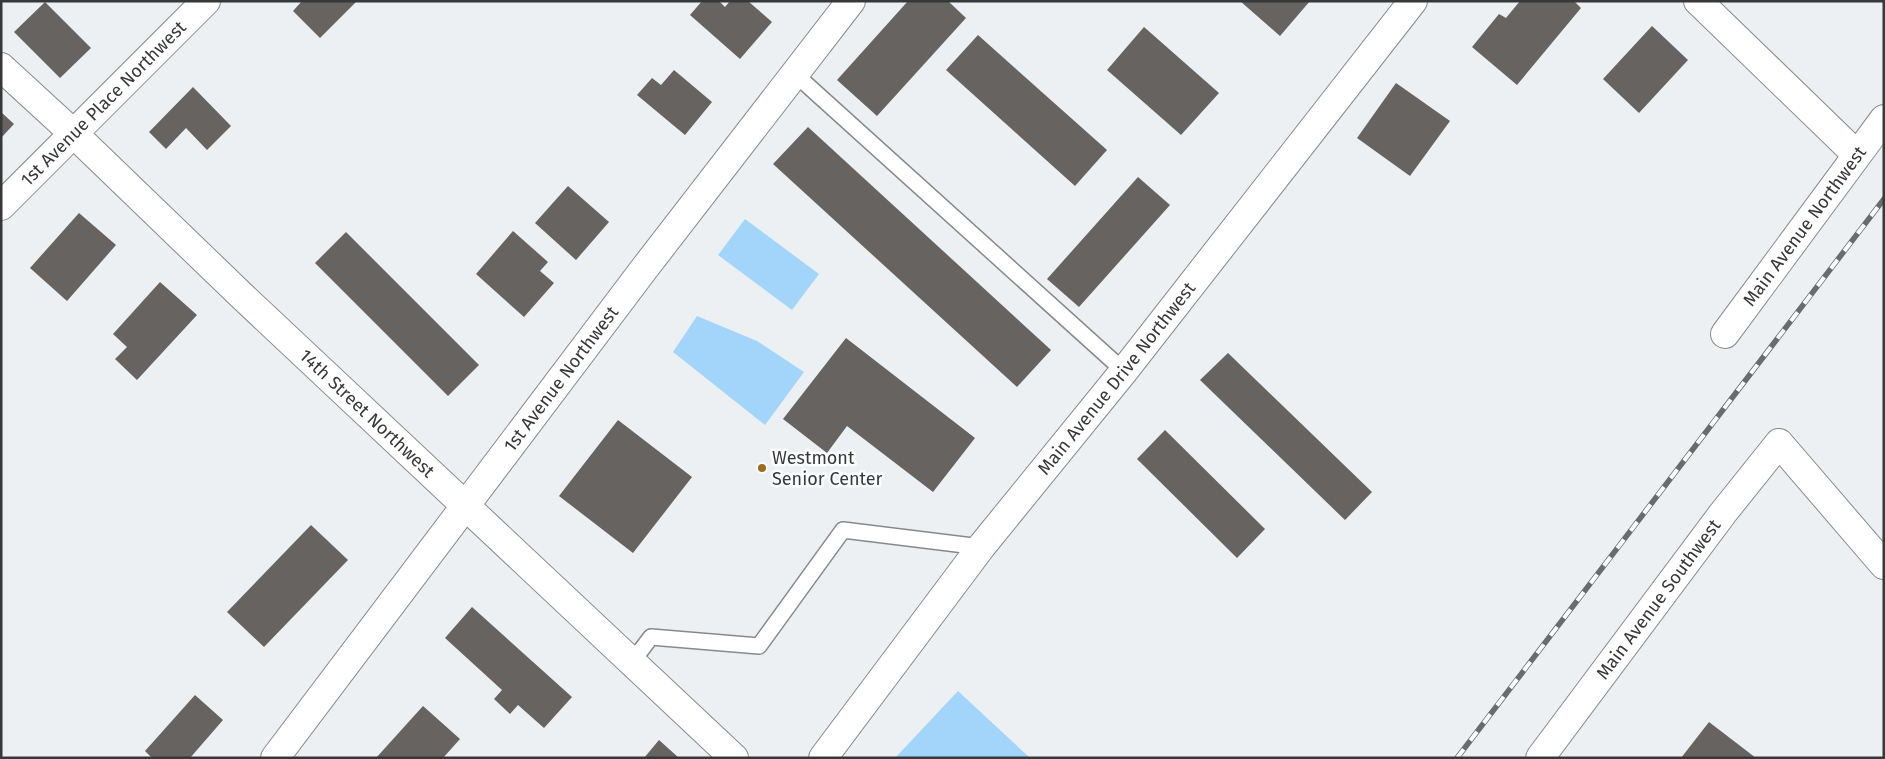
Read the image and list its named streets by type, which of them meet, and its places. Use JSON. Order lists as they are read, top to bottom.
{
  "streets": {
    "street": [
      "1st Avenue Place Northwest",
      "Main Avenue Northwest",
      "1st Avenue Northwest",
      "Main Avenue Drive Northwest",
      "14th Street Northwest",
      "Main Avenue Southwest"
    ]
  },
  "crossings": [
    ["1st Avenue Place Northwest", "14th Street Northwest"],
    ["1st Avenue Northwest", "14th Street Northwest"]
  ],
  "places": ["Westmont Senior Center"]
}
